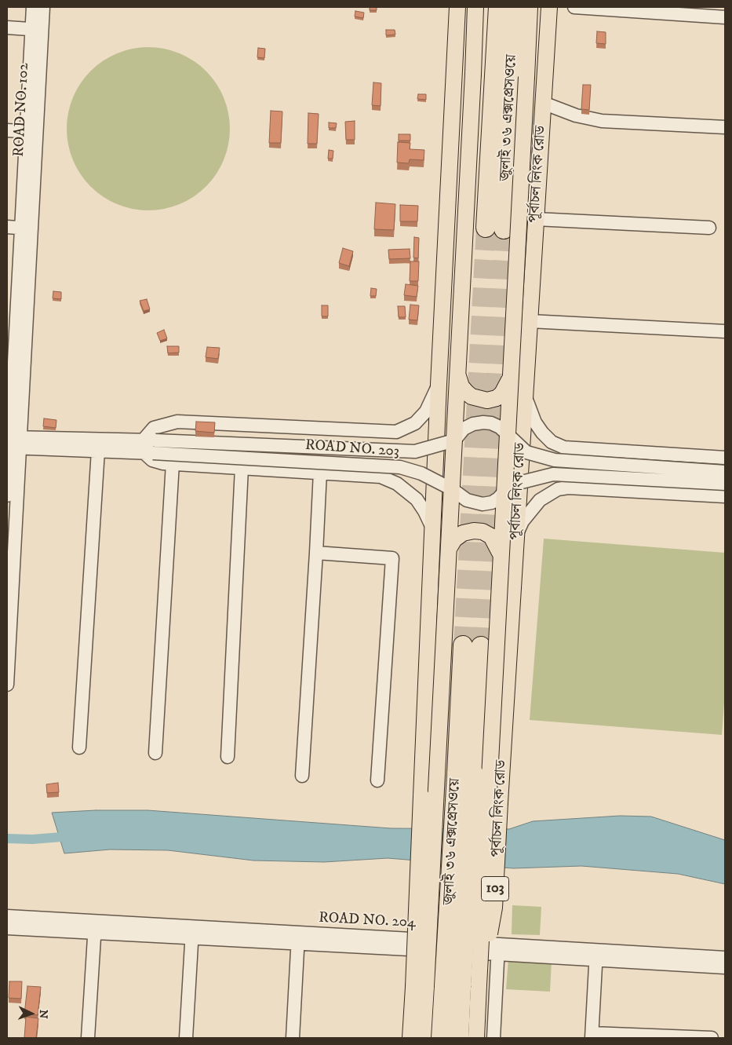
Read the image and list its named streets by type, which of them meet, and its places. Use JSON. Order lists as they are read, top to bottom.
{
  "streets": {
    "highway": ["জুলাই ৩৬ এক্সপ্রেসওয়ে"],
    "main road": ["পূর্বাচল লিংক রোড", "103"],
    "street": ["ROAD NO. 102", "ROAD NO. 203", "ROAD NO. 204"]
  },
  "crossings": [
    ["ROAD NO. 102", "ROAD NO. 203"],
    ["জুলাই ৩৬ এক্সপ্রেসওয়ে", "পূর্বাচল লিংক রোড"]
  ],
  "north": "right"
}
